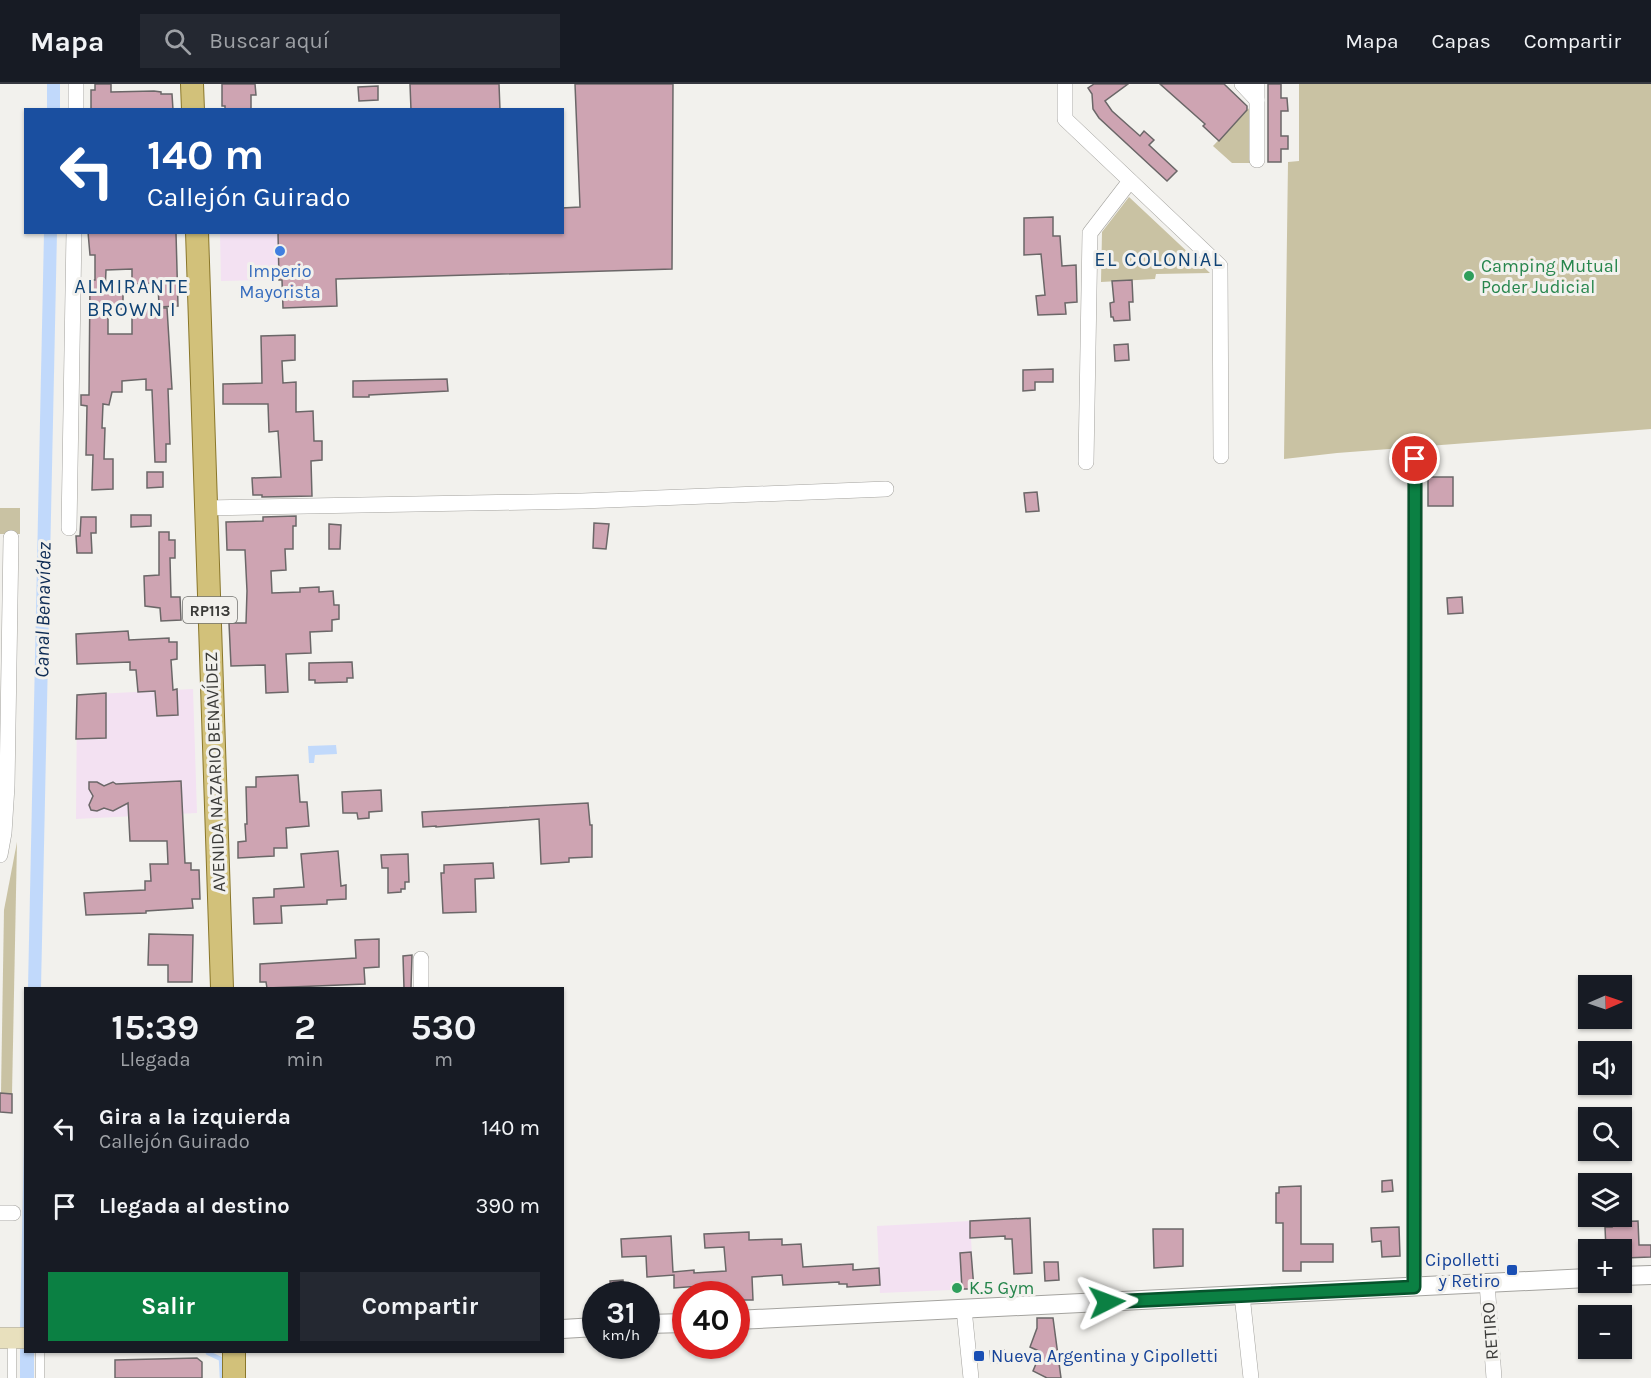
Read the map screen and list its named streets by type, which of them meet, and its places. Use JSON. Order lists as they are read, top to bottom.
{
  "streets": {
    "main road": ["RP113", "AVENIDA NAZARIO BENAVÍDEZ"],
    "street": ["RETIRO"]
  },
  "districts": ["EL COLONIAL", "ALMIRANTE BROWN I"],
  "water": ["Canal Benavídez"],
  "places": {
    "other": ["Imperio Mayorista", "Camping Mutual Poder Judicial", "K.5 Gym"],
    "transit": ["Cipolletti y Retiro", "Nueva Argentina y Cipolletti"]
  },
  "north": "right",
  "page": {
    "header": "Mapa",
    "search": "Buscar aquí",
    "nav": ["Mapa", "Capas", "Compartir"],
    "turn": ["140 m", "Callejón Guirado"],
    "map_buttons": ["+", "−"],
    "eta": [
      "15:39",
      "Llegada",
      "2",
      "min",
      "530",
      "m"
    ],
    "list": [
      {
        "name": "Gira a la izquierda",
        "note": "Callejón Guirado",
        "value": "140 m"
      },
      {
        "name": "Llegada al destino",
        "value": "390 m"
      }
    ],
    "buttons": ["Salir", "Compartir"],
    "speed": "31 km/h",
    "limit": "40"
  }
}
